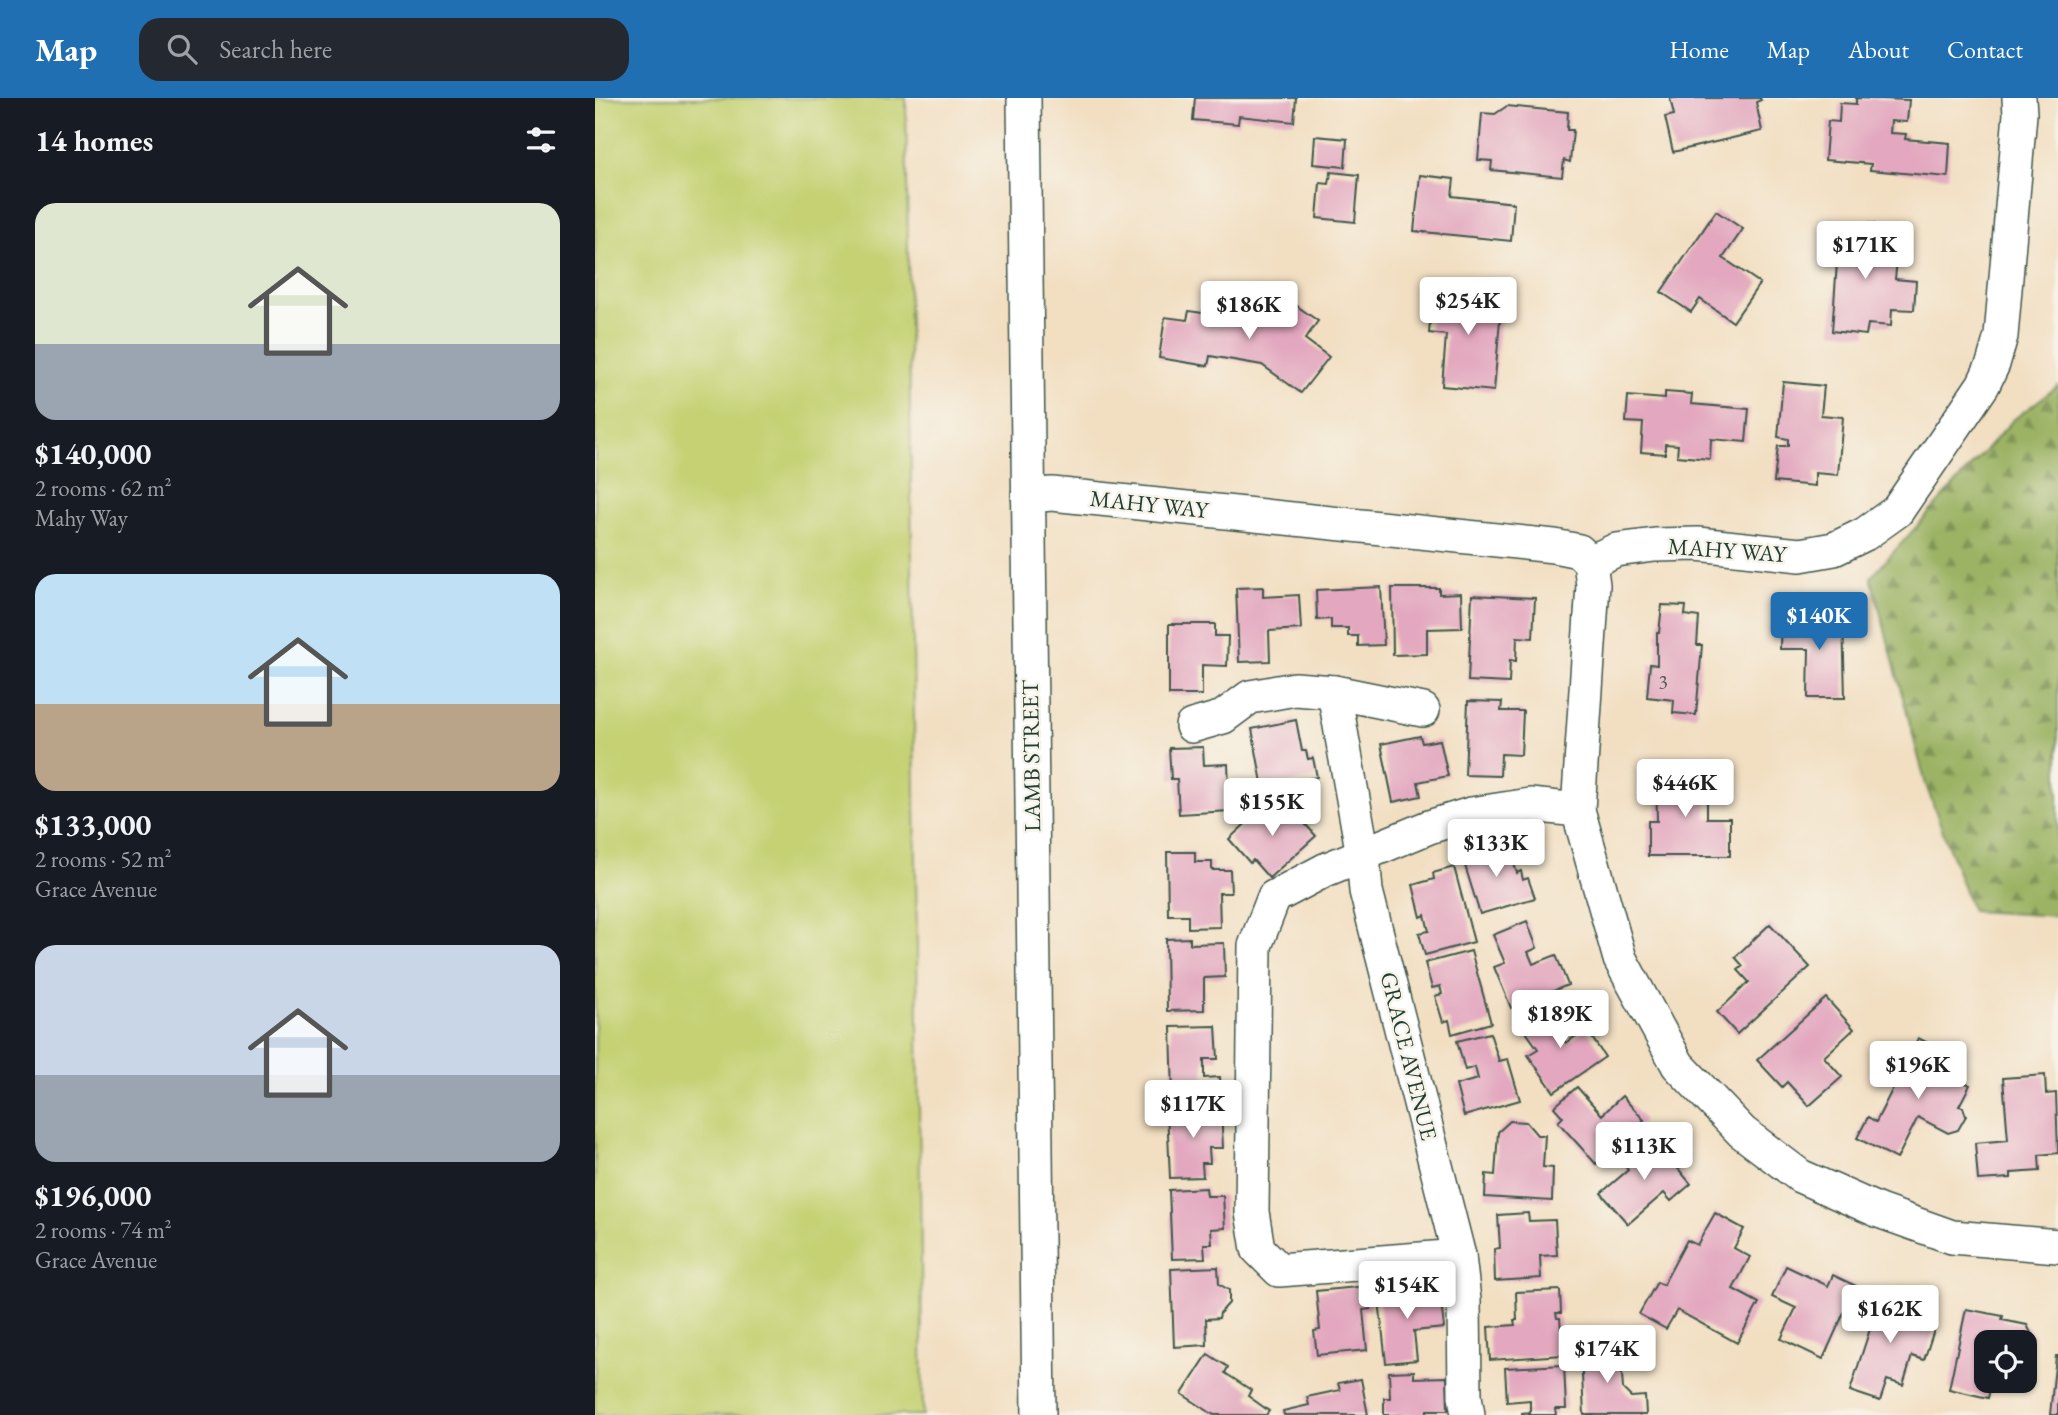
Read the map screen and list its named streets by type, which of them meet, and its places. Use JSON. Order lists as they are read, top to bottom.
{
  "streets": {
    "street": ["MAHY WAY", "LAMB STREET", "GRACE AVENUE"]
  },
  "crossings": [
    ["MAHY WAY", "LAMB STREET"]
  ],
  "house_numbers": ["3"],
  "page": {
    "header": "Map",
    "search": "Search here",
    "nav": [
      "Home",
      "Map",
      "About",
      "Contact"
    ],
    "heading": "14 homes",
    "list": [
      {
        "name": "$140,000",
        "note": "2 rooms · 62 m² · Mahy Way"
      },
      {
        "name": "$133,000",
        "note": "2 rooms · 52 m² · Grace Avenue"
      },
      {
        "name": "$196,000",
        "note": "2 rooms · 74 m² · Grace Avenue"
      }
    ],
    "price": [
      "$171K",
      "$254K",
      "$186K",
      "$140K",
      "$446K",
      "$155K",
      "$133K",
      "$189K",
      "$196K",
      "$117K",
      "$113K",
      "$154K",
      "$162K",
      "$174K"
    ]
  }
}
